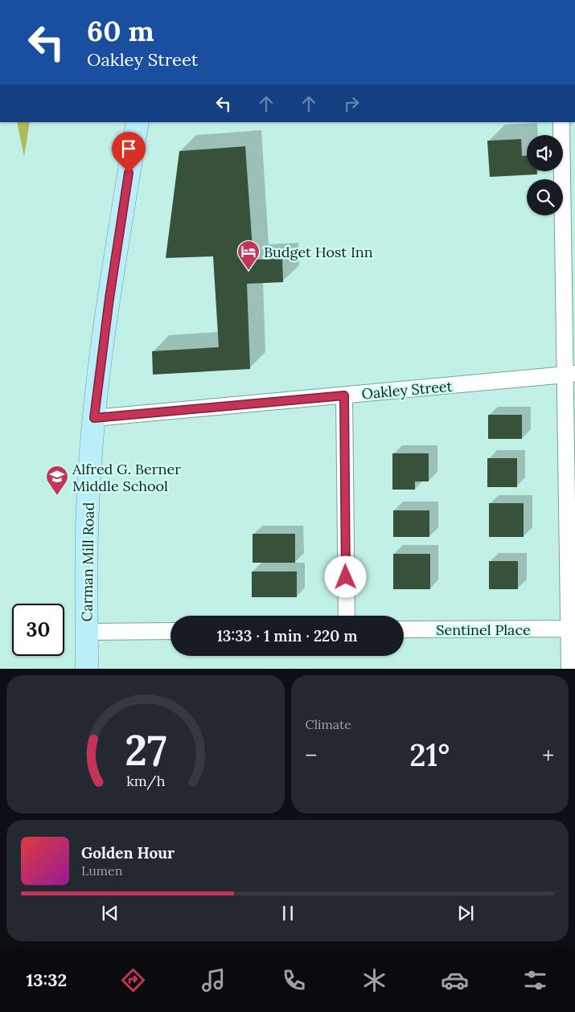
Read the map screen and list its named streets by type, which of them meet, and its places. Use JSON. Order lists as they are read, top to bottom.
{
  "streets": {
    "main road": ["Carman Mill Road"],
    "street": ["Oakley Street", "Sentinel Place"]
  },
  "crossings": [
    ["Oakley Street", "Carman Mill Road"]
  ],
  "places": {
    "hotel": ["Budget Host Inn"],
    "school or university": ["Alfred G. Berner Middle School"]
  },
  "page": {
    "turn": ["60 m", "Oakley Street"],
    "limit": "30",
    "trip": "13:33 · 1 min · 220 m",
    "tile": "Climate",
    "heat": ["−", "21°", "+"],
    "song": ["Golden Hour", "Lumen"],
    "tabs": "13:32",
    "gauge": ["27", "km/h"]
  }
}
